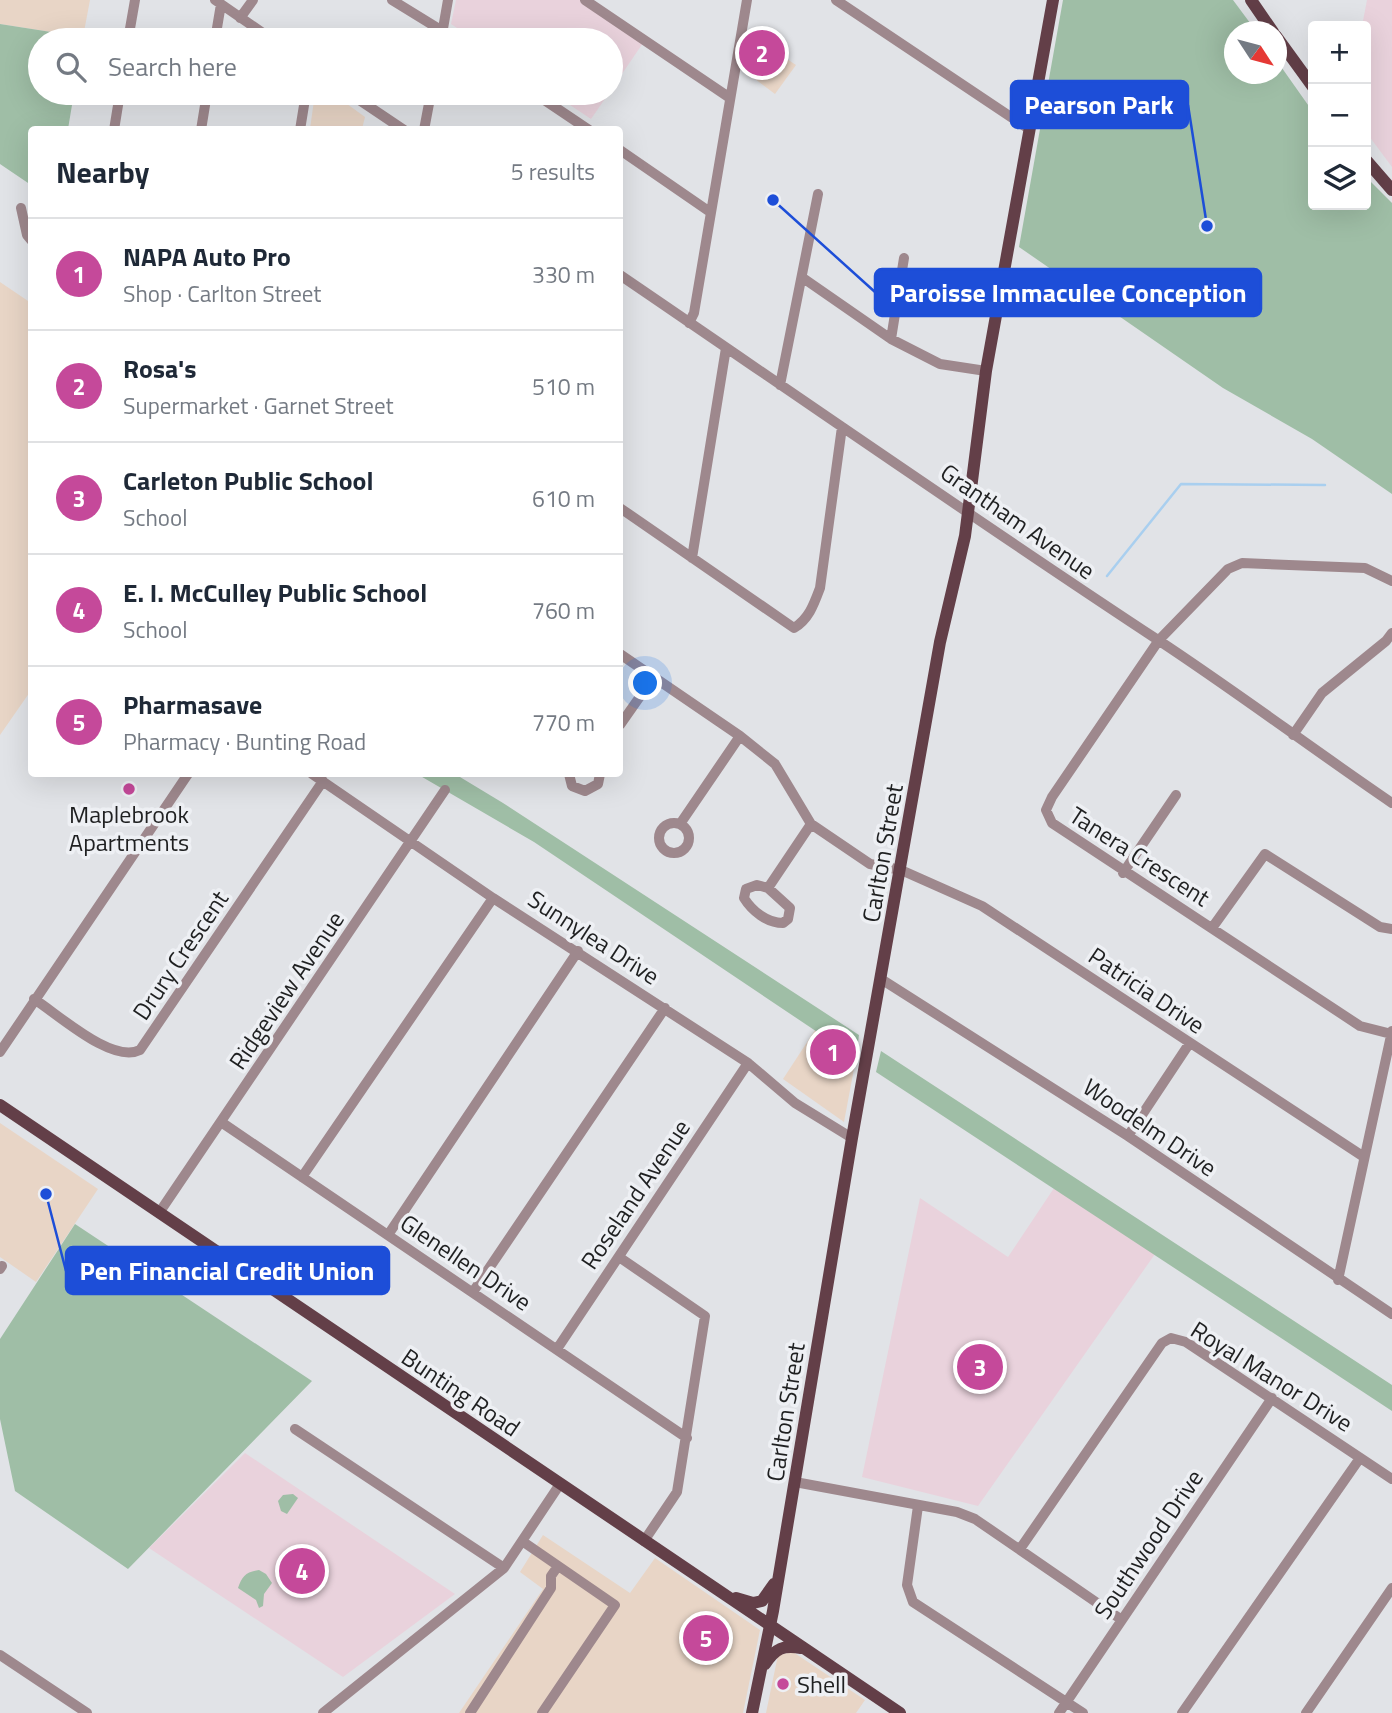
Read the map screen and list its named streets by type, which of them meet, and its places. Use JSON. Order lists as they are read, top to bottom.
{
  "streets": {
    "main road": ["Carlton Street", "Bunting Road"],
    "street": [
      "Grantham Avenue",
      "Tanera Crescent",
      "Sunnylea Drive",
      "Drury Crescent",
      "Ridgeview Avenue",
      "Patricia Drive",
      "Woodelm Drive",
      "Roseland Avenue",
      "Glenellen Drive",
      "Royal Manor Drive",
      "Southwood Drive"
    ]
  },
  "crossings": [
    ["Grantham Avenue", "Carlton Street"],
    ["Grantham Avenue", "Tanera Crescent"],
    ["Carlton Street", "Sunnylea Drive"],
    ["Carlton Street", "Patricia Drive"],
    ["Carlton Street", "Woodelm Drive"],
    ["Carlton Street", "Bunting Road"],
    ["Sunnylea Drive", "Drury Crescent"],
    ["Sunnylea Drive", "Ridgeview Avenue"],
    ["Sunnylea Drive", "Roseland Avenue"],
    ["Ridgeview Avenue", "Glenellen Drive"],
    ["Ridgeview Avenue", "Bunting Road"],
    ["Roseland Avenue", "Glenellen Drive"],
    ["Royal Manor Drive", "Southwood Drive"]
  ],
  "places": [
    "Paroisse Immaculee Conception",
    "Pearson Park",
    "Maplebrook Apartments",
    "Pen Financial Credit Union",
    "Shell"
  ],
  "north": "bottom right",
  "page": {
    "map_buttons": ["+", "−"],
    "pins": [
      "2",
      "1",
      "3",
      "4",
      "5"
    ],
    "search": "Search here",
    "heading": ["Nearby", "5 results"],
    "list": [
      {
        "mark": "1",
        "name": "NAPA Auto Pro",
        "note": "Shop · Carlton Street",
        "value": "330 m"
      },
      {
        "mark": "2",
        "name": "Rosa's",
        "note": "Supermarket · Garnet Street",
        "value": "510 m"
      },
      {
        "mark": "3",
        "name": "Carleton Public School",
        "note": "School",
        "value": "610 m"
      },
      {
        "mark": "4",
        "name": "E. I. McCulley Public School",
        "note": "School",
        "value": "760 m"
      },
      {
        "mark": "5",
        "name": "Pharmasave",
        "note": "Pharmacy · Bunting Road",
        "value": "770 m"
      }
    ]
  }
}
